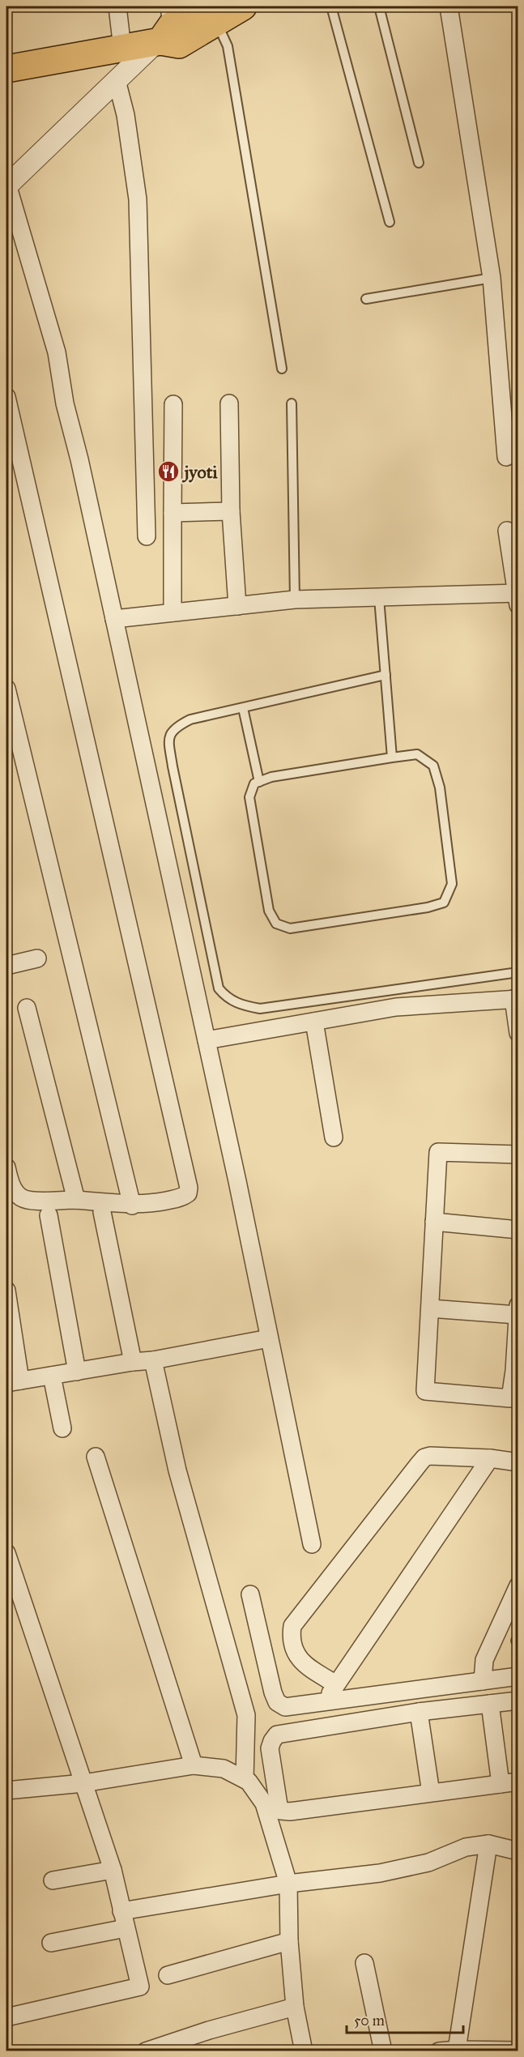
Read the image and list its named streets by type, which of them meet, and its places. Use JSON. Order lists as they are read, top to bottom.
{
  "places": {
    "restaurant": ["jyoti"]
  },
  "scale_bar": "50 m"
}
